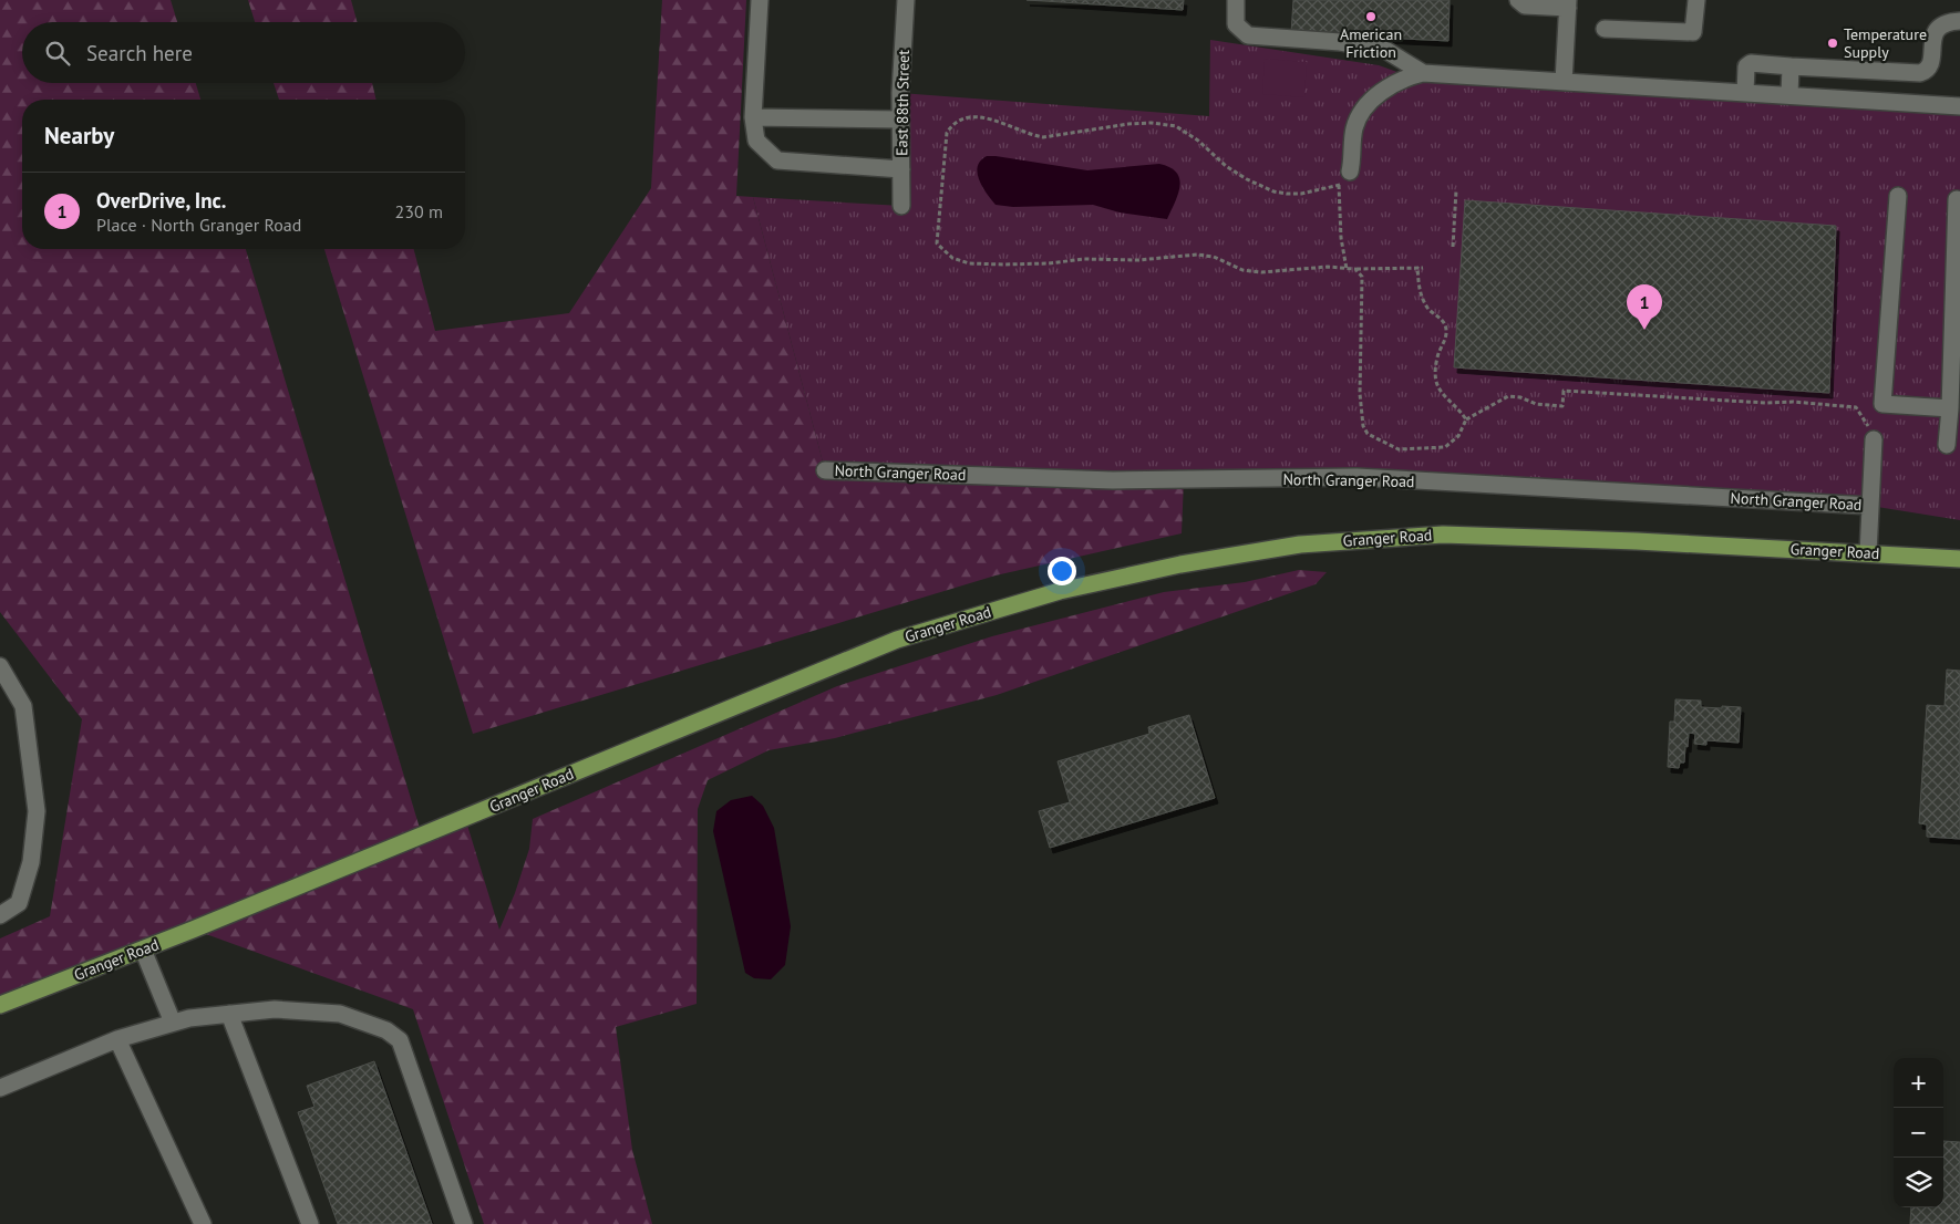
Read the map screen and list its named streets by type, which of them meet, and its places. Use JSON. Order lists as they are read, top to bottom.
{
  "streets": {
    "main road": ["Granger Road"],
    "street": ["East 88th Street", "North Granger Road"]
  },
  "places": ["American Friction", "Temperature Supply"],
  "page": {
    "search": "Search here",
    "heading": "Nearby",
    "list": [
      {
        "mark": "1",
        "name": "OverDrive, Inc.",
        "note": "Place · North Granger Road",
        "value": "230 m"
      }
    ],
    "pins": "1",
    "map_buttons": ["+", "−"]
  }
}
